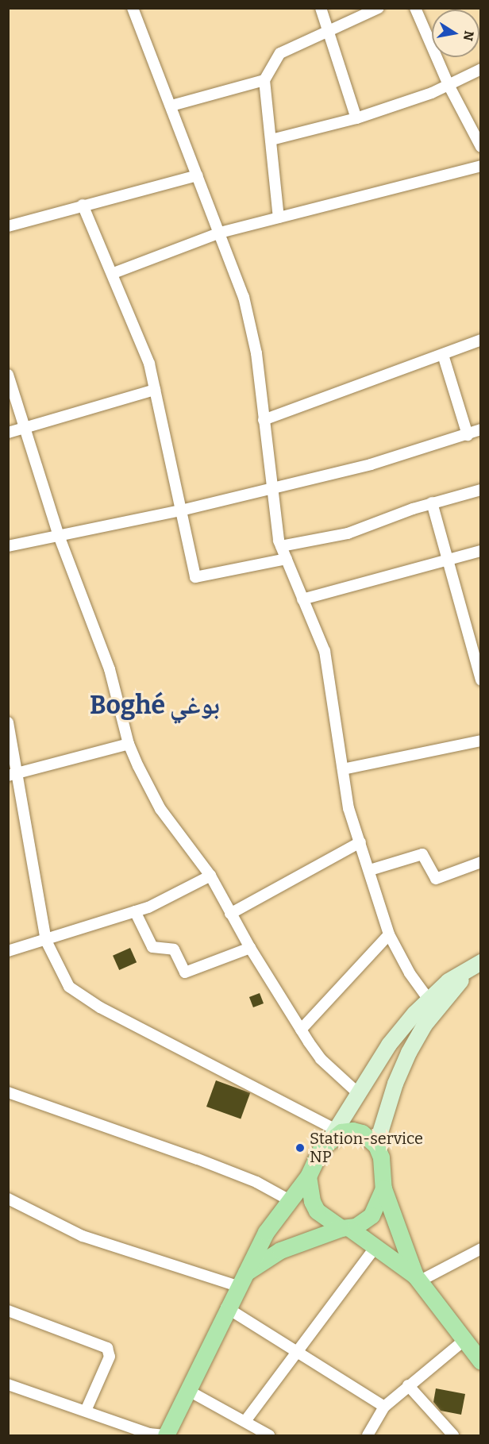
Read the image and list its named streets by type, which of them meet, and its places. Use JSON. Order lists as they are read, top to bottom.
{
  "districts": ["Boghé بوغي"],
  "places": ["Station-service NP"],
  "north": "right"
}
